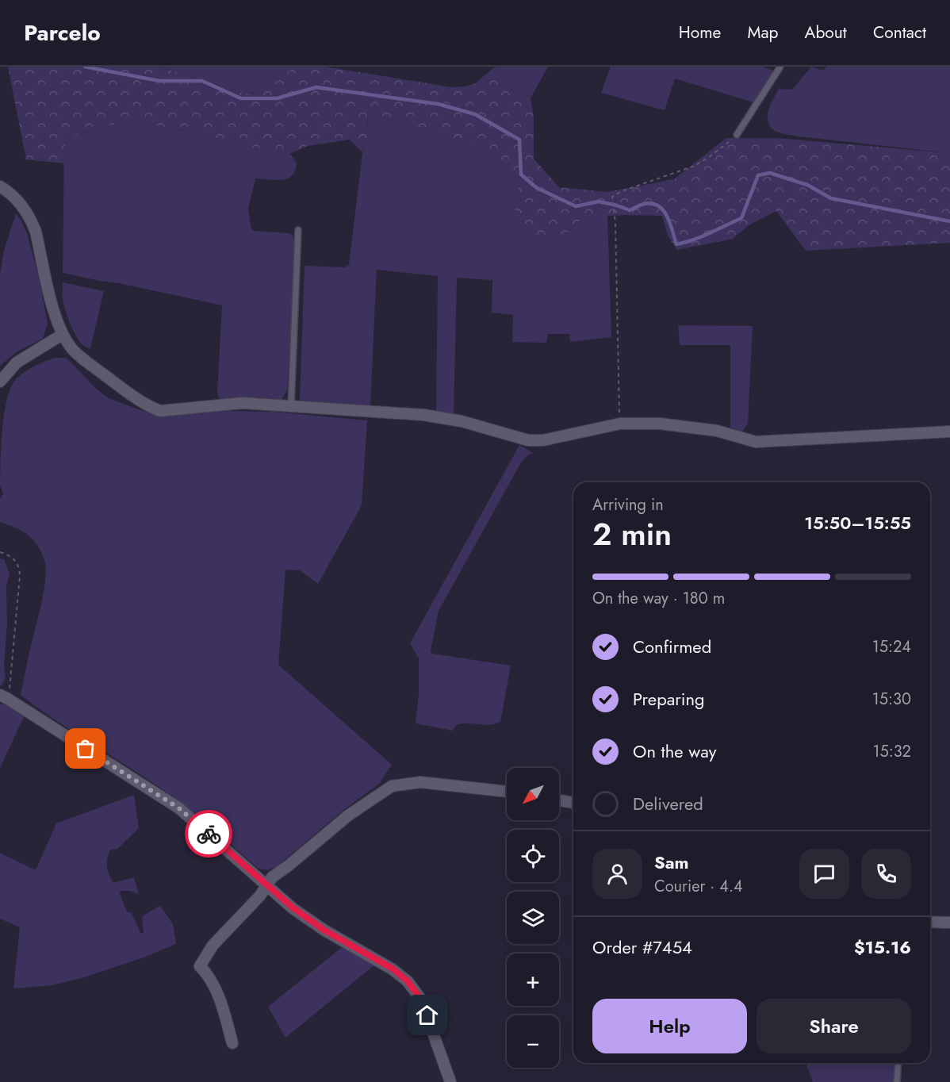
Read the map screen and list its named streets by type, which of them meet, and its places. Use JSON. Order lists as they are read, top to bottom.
{
  "north": "bottom left",
  "page": {
    "header": "Parcelo",
    "nav": [
      "Home",
      "Map",
      "About",
      "Contact"
    ],
    "heading": ["2 min", "Arriving in", "15:50–15:55"],
    "panel": [
      "Sam",
      "Courier · 4.4",
      "Order #7454",
      "$15.16"
    ],
    "bar": "On the way · 180 m",
    "list": [
      ["Confirmed", "15:24"],
      ["Preparing", "15:30"],
      ["On the way", "15:32"],
      "Delivered"
    ],
    "map_buttons": ["+", "−"],
    "buttons": ["Help", "Share"]
  }
}
